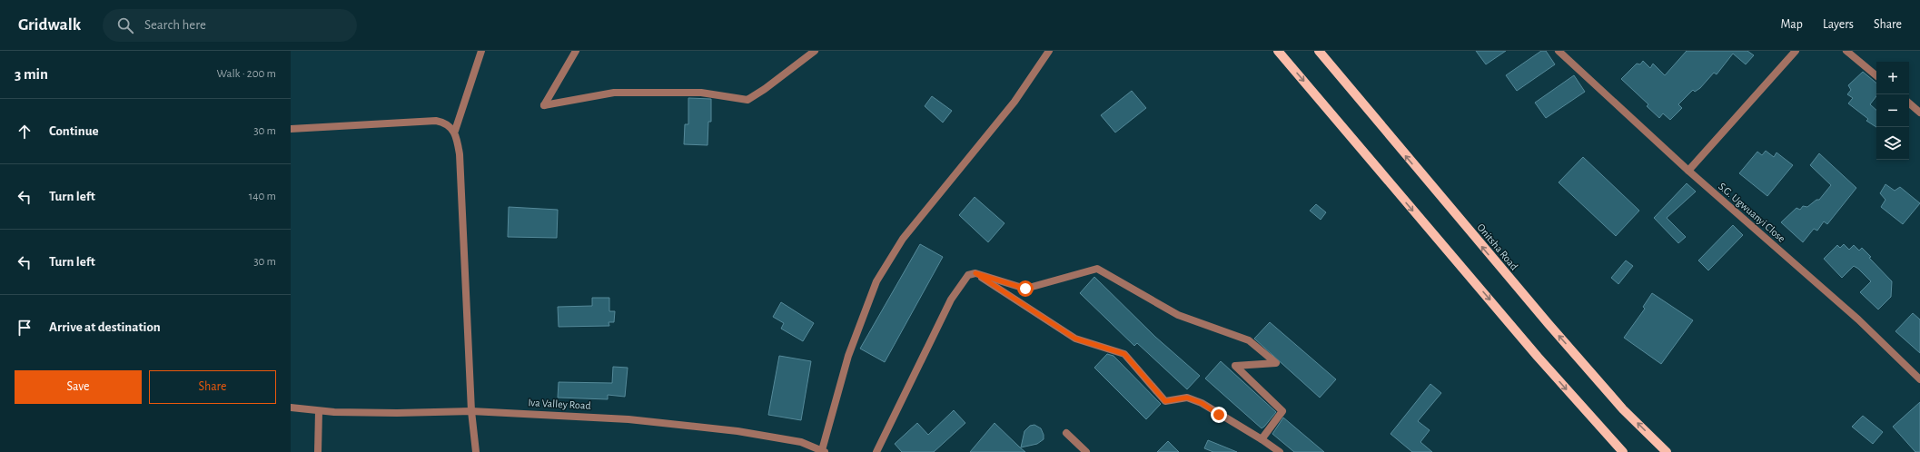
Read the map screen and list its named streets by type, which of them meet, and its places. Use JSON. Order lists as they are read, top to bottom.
{
  "streets": {
    "main road": ["Onitsha Road"],
    "street": ["S.G. Ugwuanyi Close", "Iva Valley Road"]
  },
  "page": {
    "header": "Gridwalk",
    "search": "Search here",
    "nav": ["Map", "Layers", "Share"],
    "heading": ["3 min", "Walk · 200 m"],
    "map_buttons": ["+", "−"],
    "list": [
      ["Continue", "30 m"],
      ["Turn left", "140 m"],
      ["Turn left", "30 m"],
      "Arrive at destination"
    ],
    "buttons": ["Save", "Share"]
  }
}
